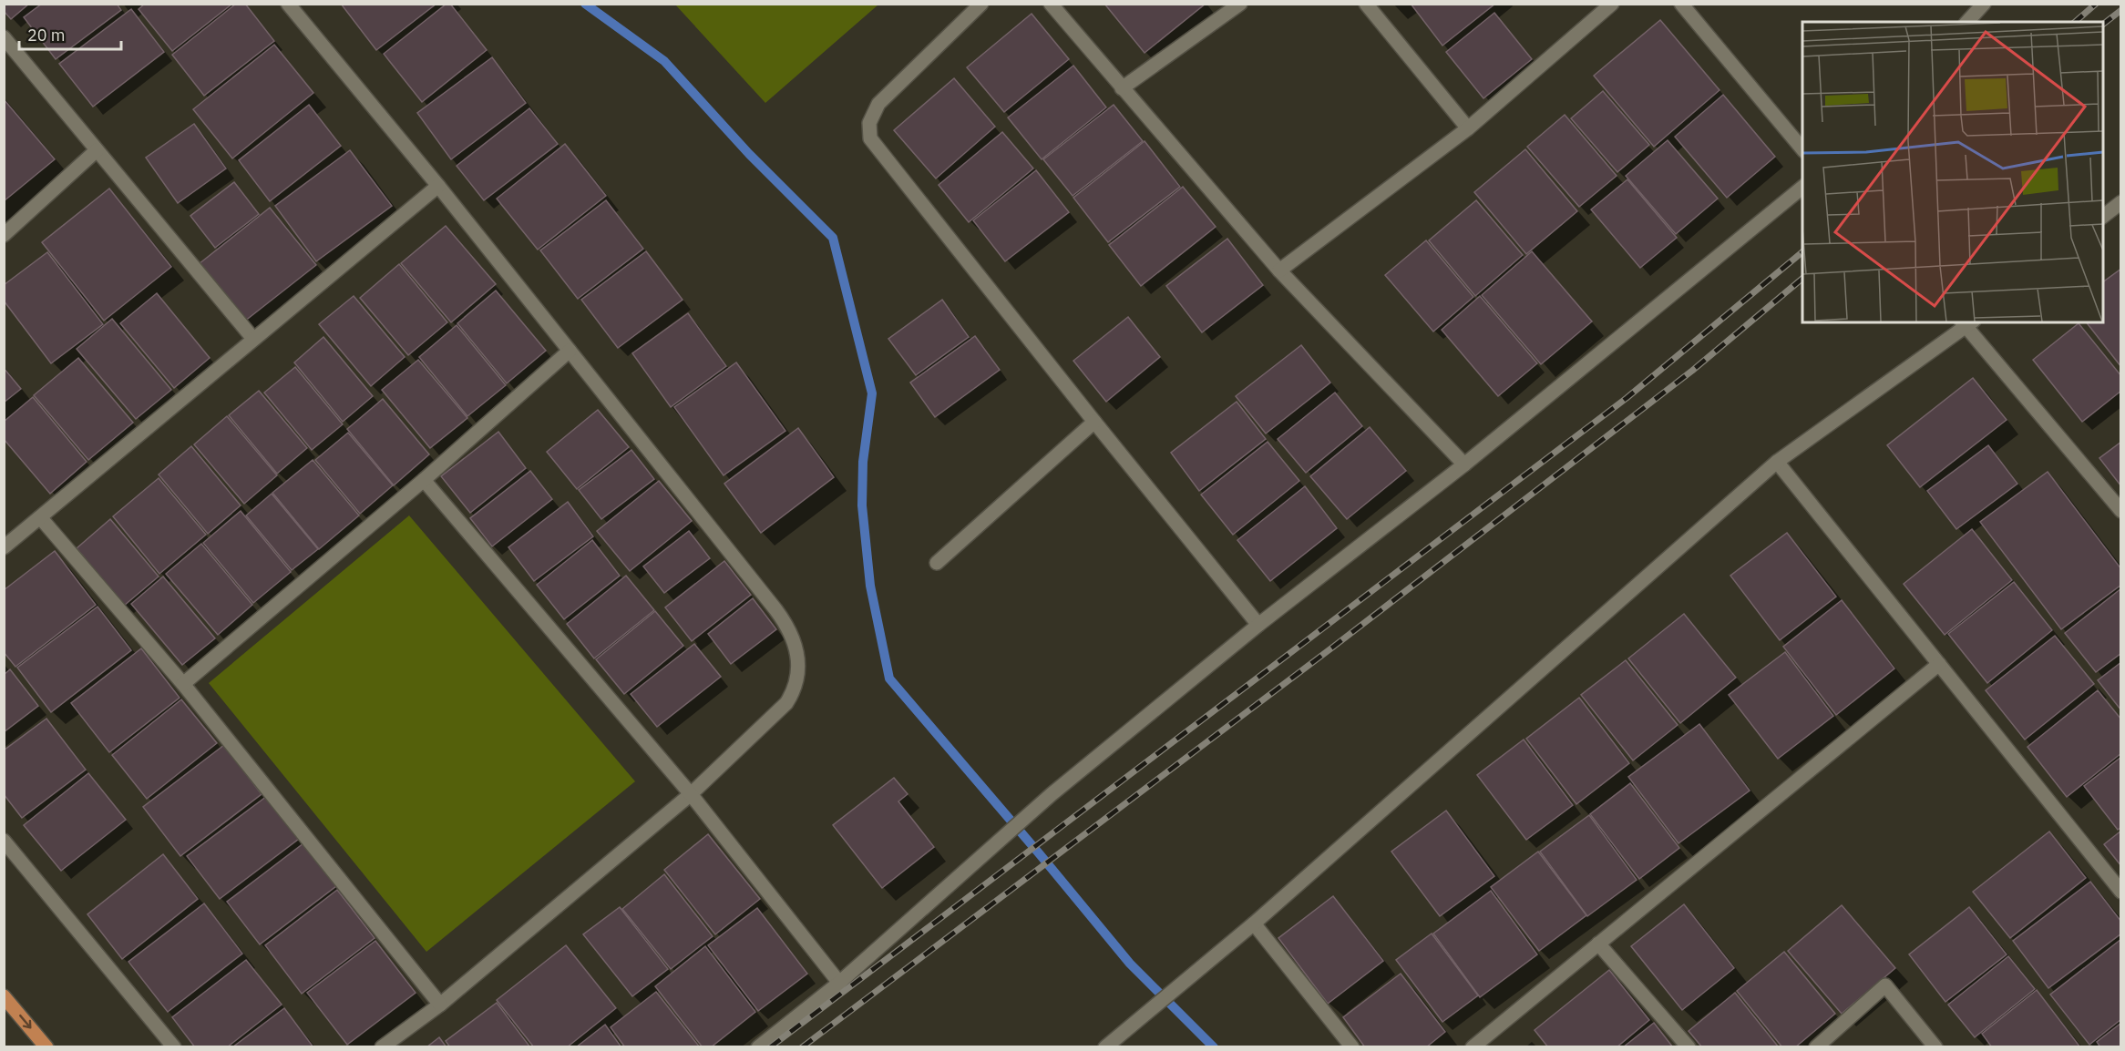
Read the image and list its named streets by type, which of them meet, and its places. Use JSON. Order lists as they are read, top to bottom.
{
  "scale_bar": "20 m"
}
